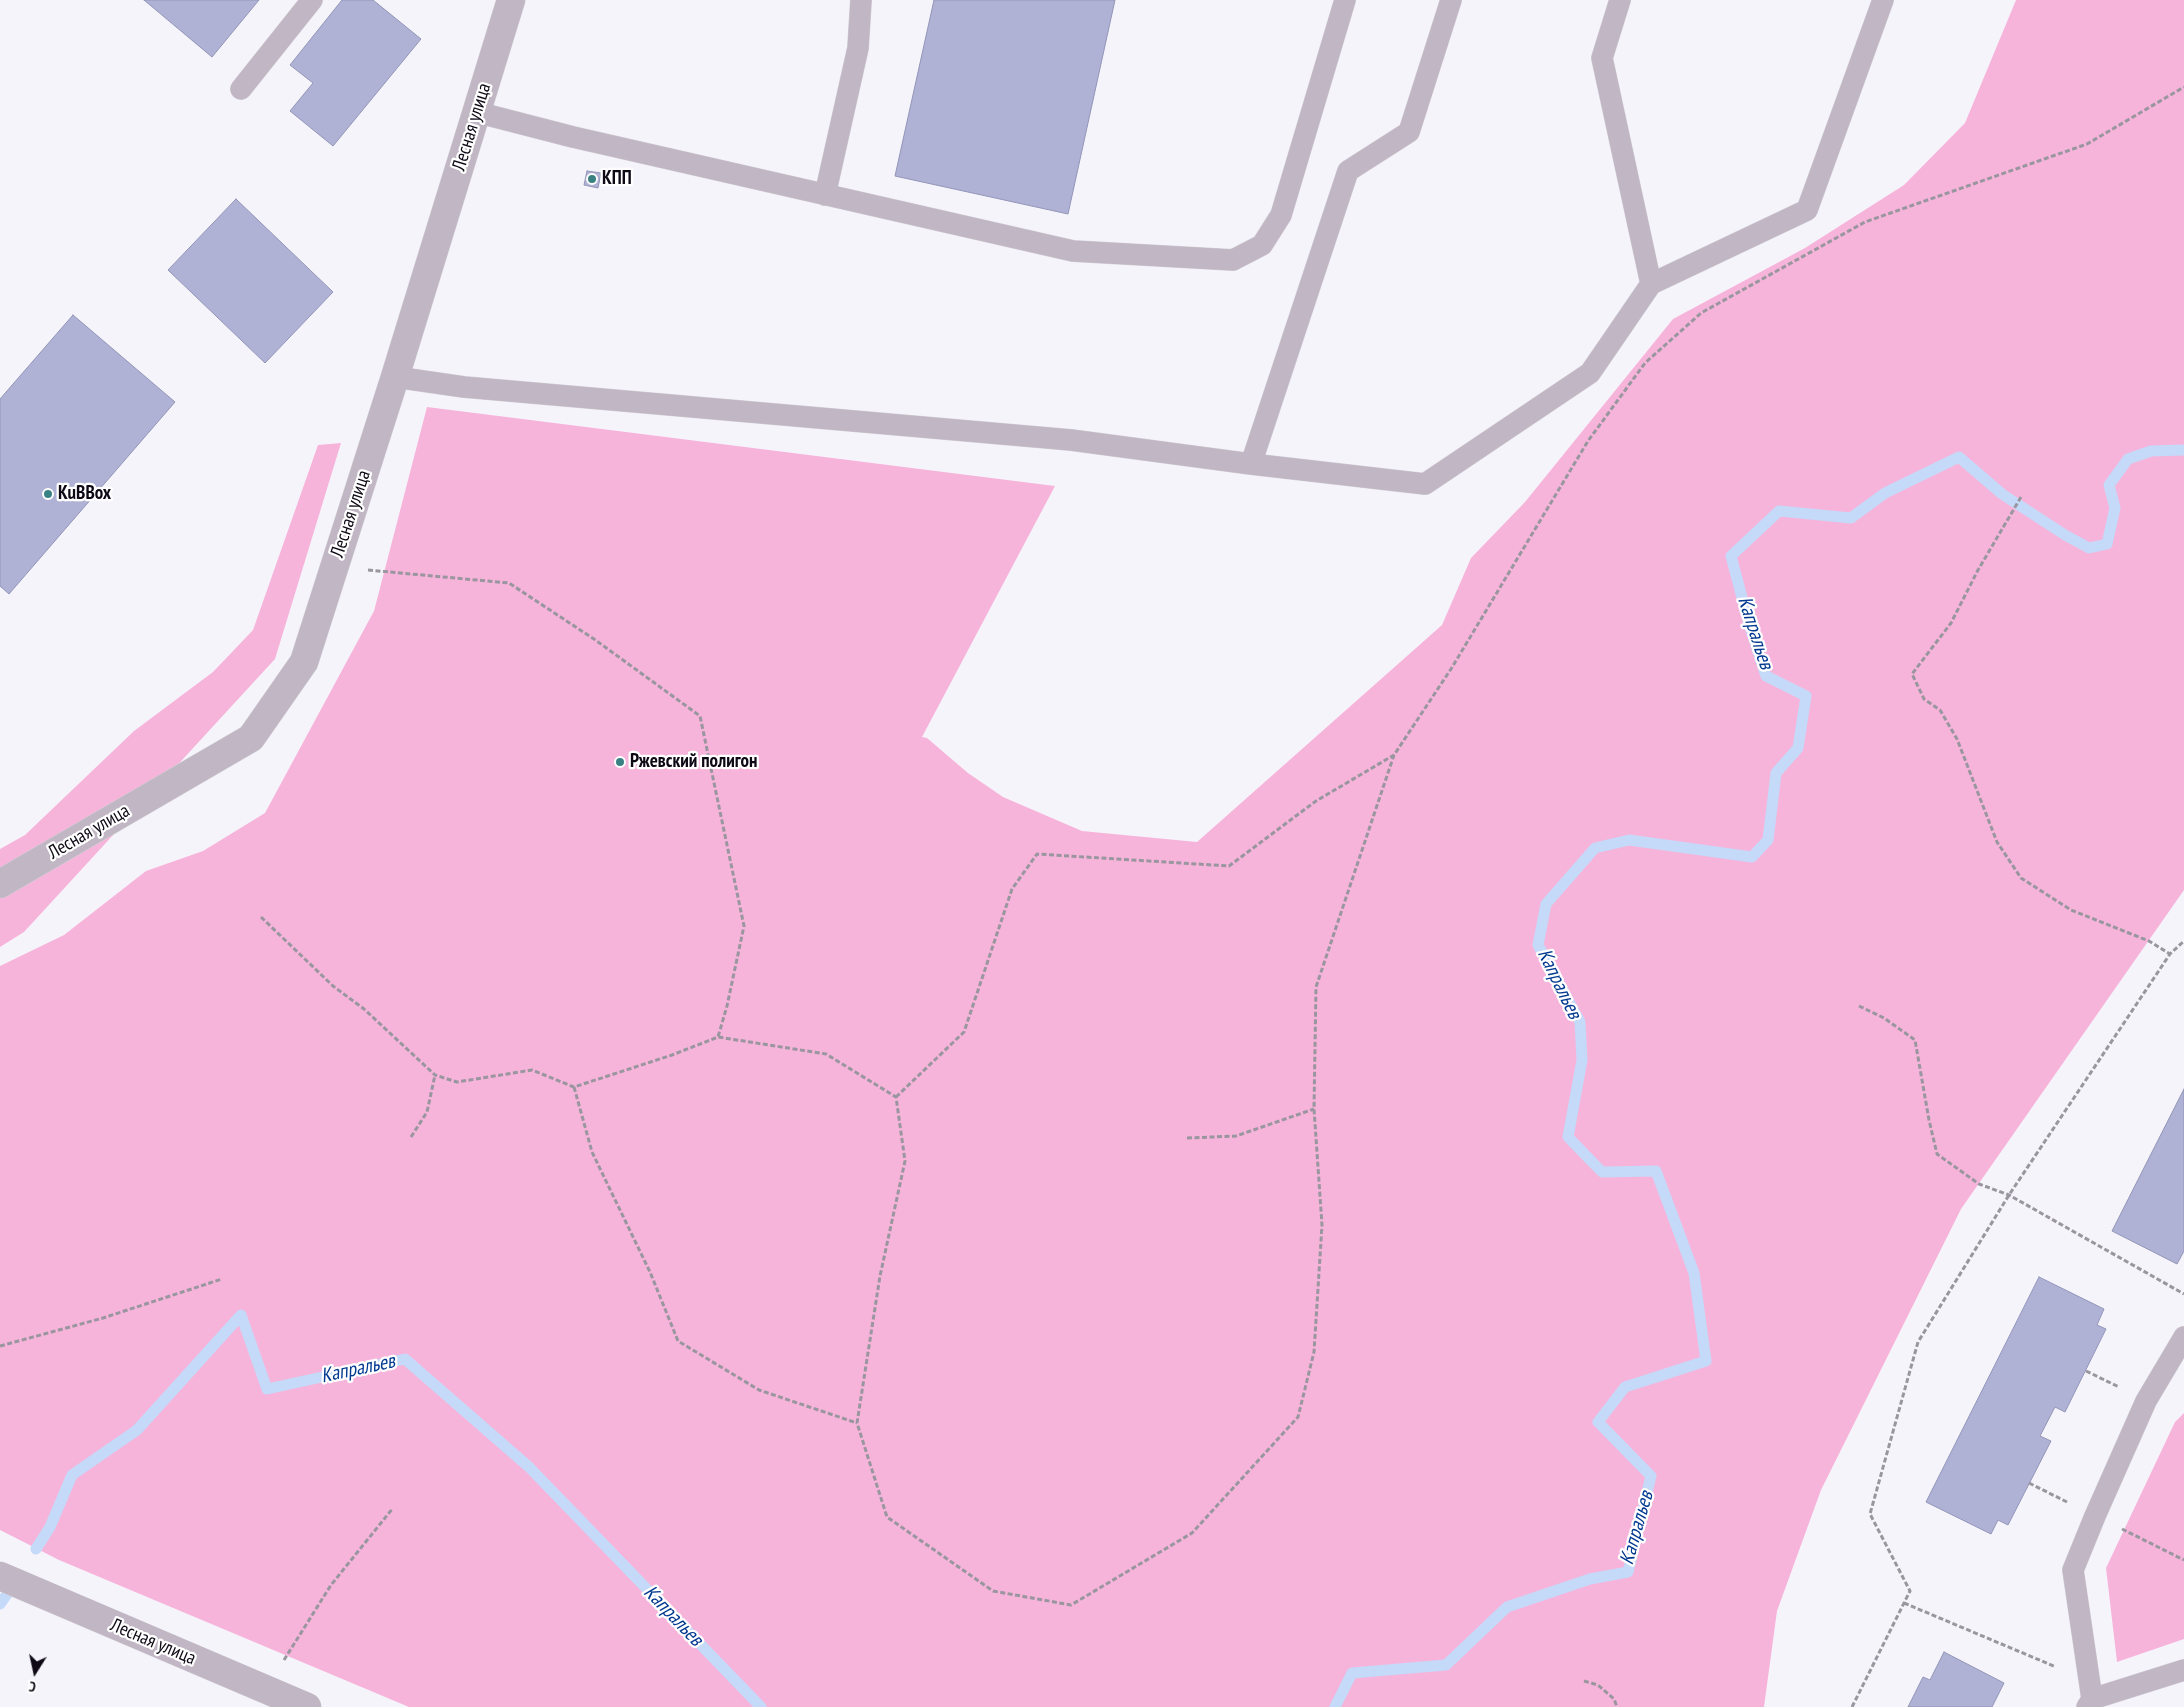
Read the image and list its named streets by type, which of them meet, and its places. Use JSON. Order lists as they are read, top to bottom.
{
  "streets": {
    "street": ["Лесная улица"]
  },
  "water": ["Капральев"],
  "places": ["КПП", "KuBBox", "Ржевский полигон"],
  "north": "bottom"
}
